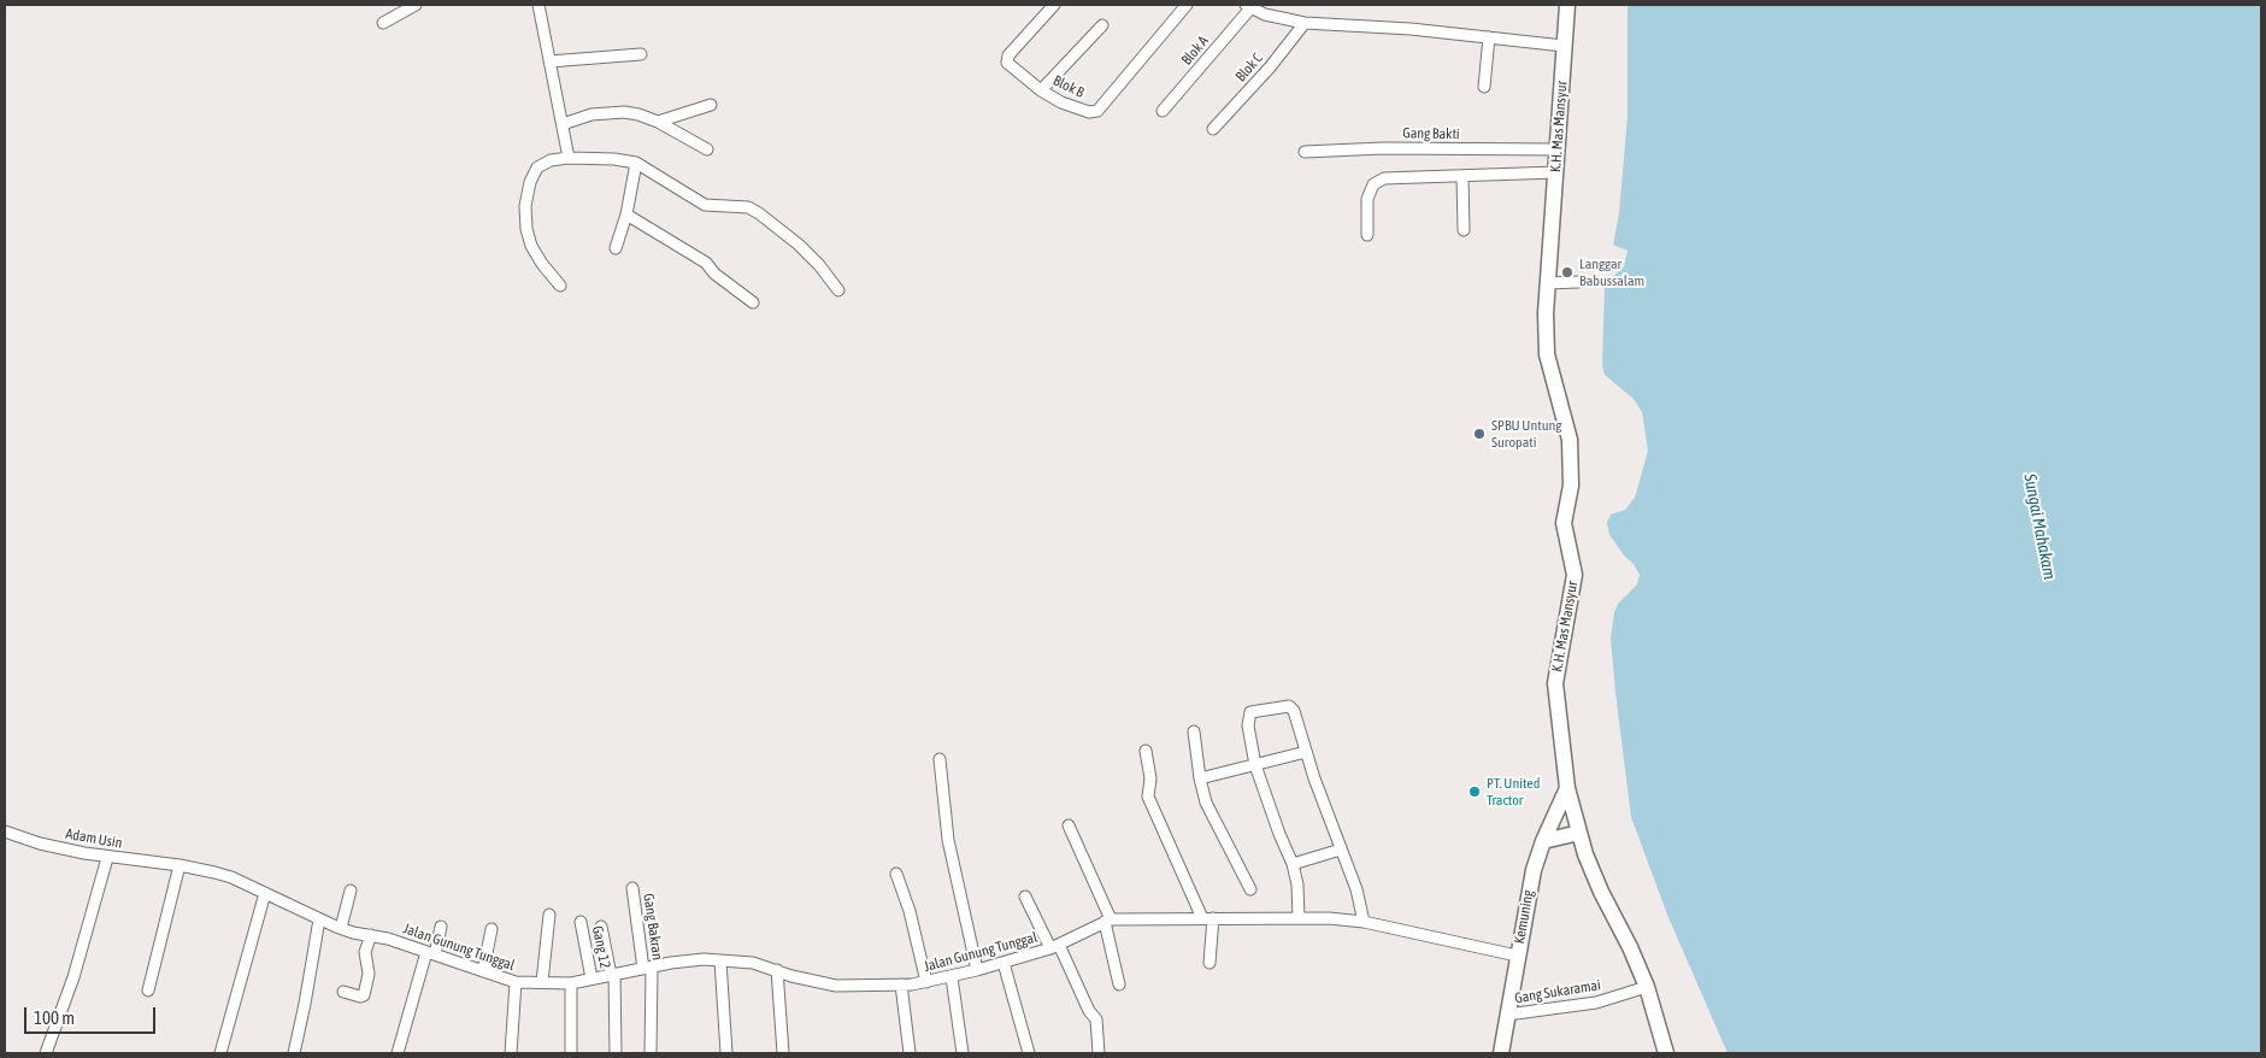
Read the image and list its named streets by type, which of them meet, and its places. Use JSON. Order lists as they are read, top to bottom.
{
  "streets": {
    "main road": ["K.H. Mas Mansyur", "Kemuning"],
    "street": [
      "Blok A",
      "Blok C",
      "Blok B",
      "Gang Bakti",
      "Adam Usin",
      "Gang Bakran",
      "Jalan Gunung Tunggal",
      "Gang 12",
      "Gang Sukaramai"
    ]
  },
  "crossings": [
    ["K.H. Mas Mansyur", "Gang Bakti"],
    ["K.H. Mas Mansyur", "Kemuning"],
    ["K.H. Mas Mansyur", "Gang Sukaramai"],
    ["Adam Usin", "Jalan Gunung Tunggal"],
    ["Kemuning", "Jalan Gunung Tunggal"],
    ["Kemuning", "Gang Sukaramai"],
    ["Gang Bakran", "Jalan Gunung Tunggal"],
    ["Jalan Gunung Tunggal", "Gang 12"]
  ],
  "water": ["Sungai Mahakam"],
  "places": ["Langgar Babussalam", "SPBU Untung Suropati", "PT. United Tractor"],
  "scale_bar": "100 m"
}
